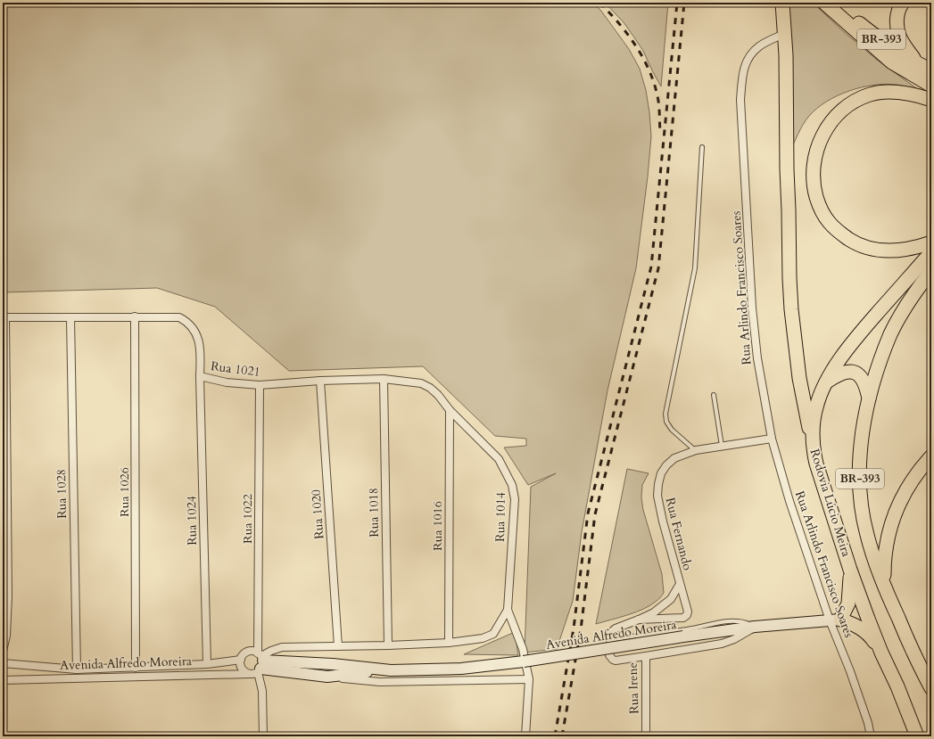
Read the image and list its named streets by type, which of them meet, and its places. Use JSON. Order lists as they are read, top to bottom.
{
  "streets": {
    "highway": ["BR-393", "Rodovia Lúcio Meira"],
    "street": [
      "Rua Arlindo Francisco Soares",
      "Rua 1021",
      "Rua 1026",
      "Rua 1028",
      "Rua 1018",
      "Rua 1020",
      "Rua 1014",
      "Rua 1022",
      "Rua 1024",
      "Rua 1016",
      "Rua Fernando",
      "Avenida Alfredo Moreira",
      "Rua Irene"
    ]
  },
  "crossings": [
    ["Rua Arlindo Francisco Soares", "Rua Fernando"],
    ["Rua Arlindo Francisco Soares", "Avenida Alfredo Moreira"],
    ["Rua 1021", "Rua 1026"],
    ["Rua 1021", "Rua 1028"],
    ["Rua 1021", "Rua 1018"],
    ["Rua 1021", "Rua 1020"],
    ["Rua 1021", "Rua 1014"],
    ["Rua 1021", "Rua 1022"],
    ["Rua 1021", "Rua 1024"],
    ["Rua 1026", "Avenida Alfredo Moreira"],
    ["Rua 1028", "Avenida Alfredo Moreira"],
    ["Rua 1018", "Rua 1014"],
    ["Rua 1014", "Rua 1016"],
    ["Rua 1014", "Avenida Alfredo Moreira"],
    ["Rua 1022", "Avenida Alfredo Moreira"],
    ["Rua 1024", "Avenida Alfredo Moreira"]
  ]
}
